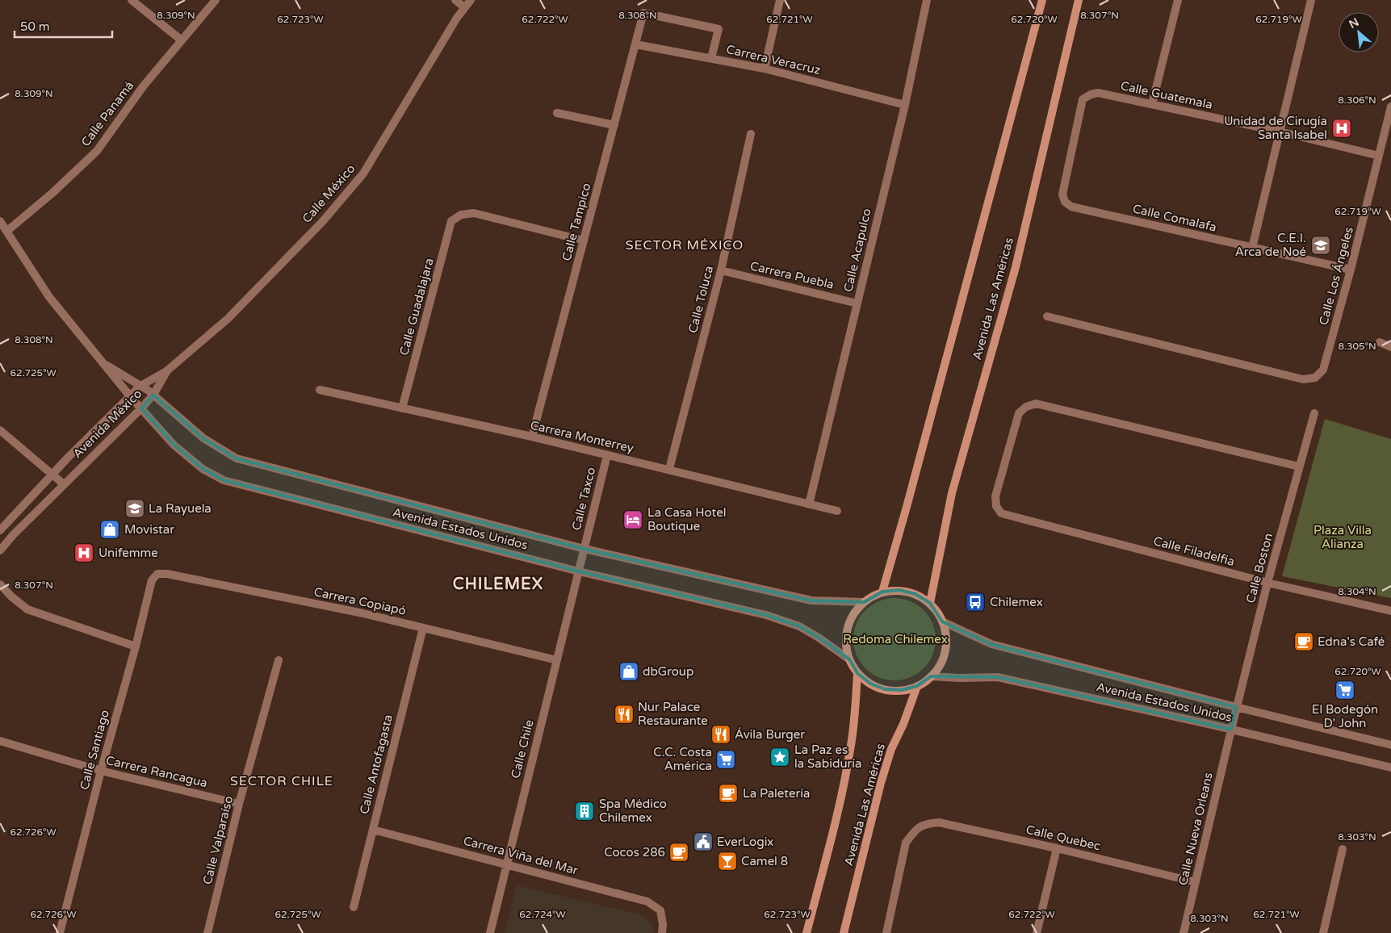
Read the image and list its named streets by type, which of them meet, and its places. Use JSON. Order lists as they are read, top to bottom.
{
  "streets": {
    "main road": ["Avenida Las Américas"],
    "street": [
      "Carrera Veracruz",
      "Calle Guatemala",
      "Calle Panamá",
      "Calle México",
      "Calle Comalafa",
      "Calle Tampico",
      "Calle Acapulco",
      "Carrera Puebla",
      "Calle Los Ángeles",
      "Calle Toluca",
      "Calle Guadalajara",
      "Avenida México",
      "Carrera Monterrey",
      "Calle Taxco",
      "Avenida Estados Unidos",
      "Calle Filadelfia",
      "Calle Boston",
      "Carrera Copiapó",
      "Calle Chile",
      "Calle Santiago",
      "Calle Antofagasta",
      "Carrera Rancagua",
      "Calle Nueva Orleans",
      "Calle Quebec",
      "Calle Valparaíso",
      "Carrera Viña del Mar"
    ]
  },
  "crossings": [
    ["Carrera Veracruz", "Calle Tampico"],
    ["Carrera Veracruz", "Calle Acapulco"],
    ["Calle Guatemala", "Calle Comalafa"],
    ["Calle Guatemala", "Calle Los Ángeles"],
    ["Calle Panamá", "Avenida Estados Unidos"],
    ["Calle México", "Avenida México"],
    ["Calle Comalafa", "Calle Los Ángeles"],
    ["Calle Tampico", "Calle Guadalajara"],
    ["Calle Tampico", "Carrera Monterrey"],
    ["Calle Acapulco", "Carrera Puebla"],
    ["Calle Acapulco", "Carrera Monterrey"],
    ["Carrera Puebla", "Calle Toluca"],
    ["Avenida Las Américas", "Avenida Estados Unidos"],
    ["Calle Toluca", "Carrera Monterrey"],
    ["Calle Guadalajara", "Carrera Monterrey"],
    ["Avenida México", "Avenida Estados Unidos"],
    ["Carrera Monterrey", "Calle Taxco"],
    ["Calle Taxco", "Avenida Estados Unidos"],
    ["Calle Taxco", "Calle Chile"],
    ["Avenida Estados Unidos", "Calle Boston"],
    ["Avenida Estados Unidos", "Calle Chile"],
    ["Avenida Estados Unidos", "Calle Nueva Orleans"],
    ["Calle Filadelfia", "Calle Boston"],
    ["Calle Boston", "Calle Nueva Orleans"],
    ["Carrera Copiapó", "Calle Chile"],
    ["Carrera Copiapó", "Calle Santiago"],
    ["Carrera Copiapó", "Calle Antofagasta"],
    ["Calle Chile", "Carrera Viña del Mar"],
    ["Calle Santiago", "Carrera Rancagua"],
    ["Calle Antofagasta", "Carrera Viña del Mar"],
    ["Carrera Rancagua", "Calle Valparaíso"],
    ["Calle Nueva Orleans", "Calle Quebec"]
  ],
  "districts": ["SECTOR MÉXICO", "CHILEMEX", "SECTOR CHILE"],
  "parks": ["Plaza Villa Alianza", "Redoma Chilemex"],
  "places": {
    "hospital": ["Unidad de Cirugía Santa Isabel", "Unifemme"],
    "school or university": ["C.E.I. Arca de Noé", "La Rayuela"],
    "hotel": ["La Casa Hotel Boutique"],
    "shop": ["Movistar", "dbGroup"],
    "bus stop": ["Chilemex"],
    "cafe": ["Edna's Café", "La Paletería", "Cocos 286"],
    "supermarket": ["El Bodegón D' John", "C.C. Costa América"],
    "restaurant": ["Nur Palace Restaurante", "Ávila Burger"],
    "place": ["La Paz es la Sabiduría"],
    "building": ["Spa Médico Chilemex"],
    "public building": ["EverLogix"],
    "bar": ["Camel 8"]
  },
  "scale_bar": "50 m",
  "north": "top left",
  "coordinates": [
    "8.309°N",
    "8.308°N",
    "8.307°N",
    "62.723°W",
    "62.722°W",
    "62.721°W",
    "62.720°W",
    "62.719°W",
    "8.306°N",
    "8.305°N",
    "62.725°W",
    "8.304°N",
    "62.726°W",
    "8.303°N",
    "62.724°W"
  ]
}
